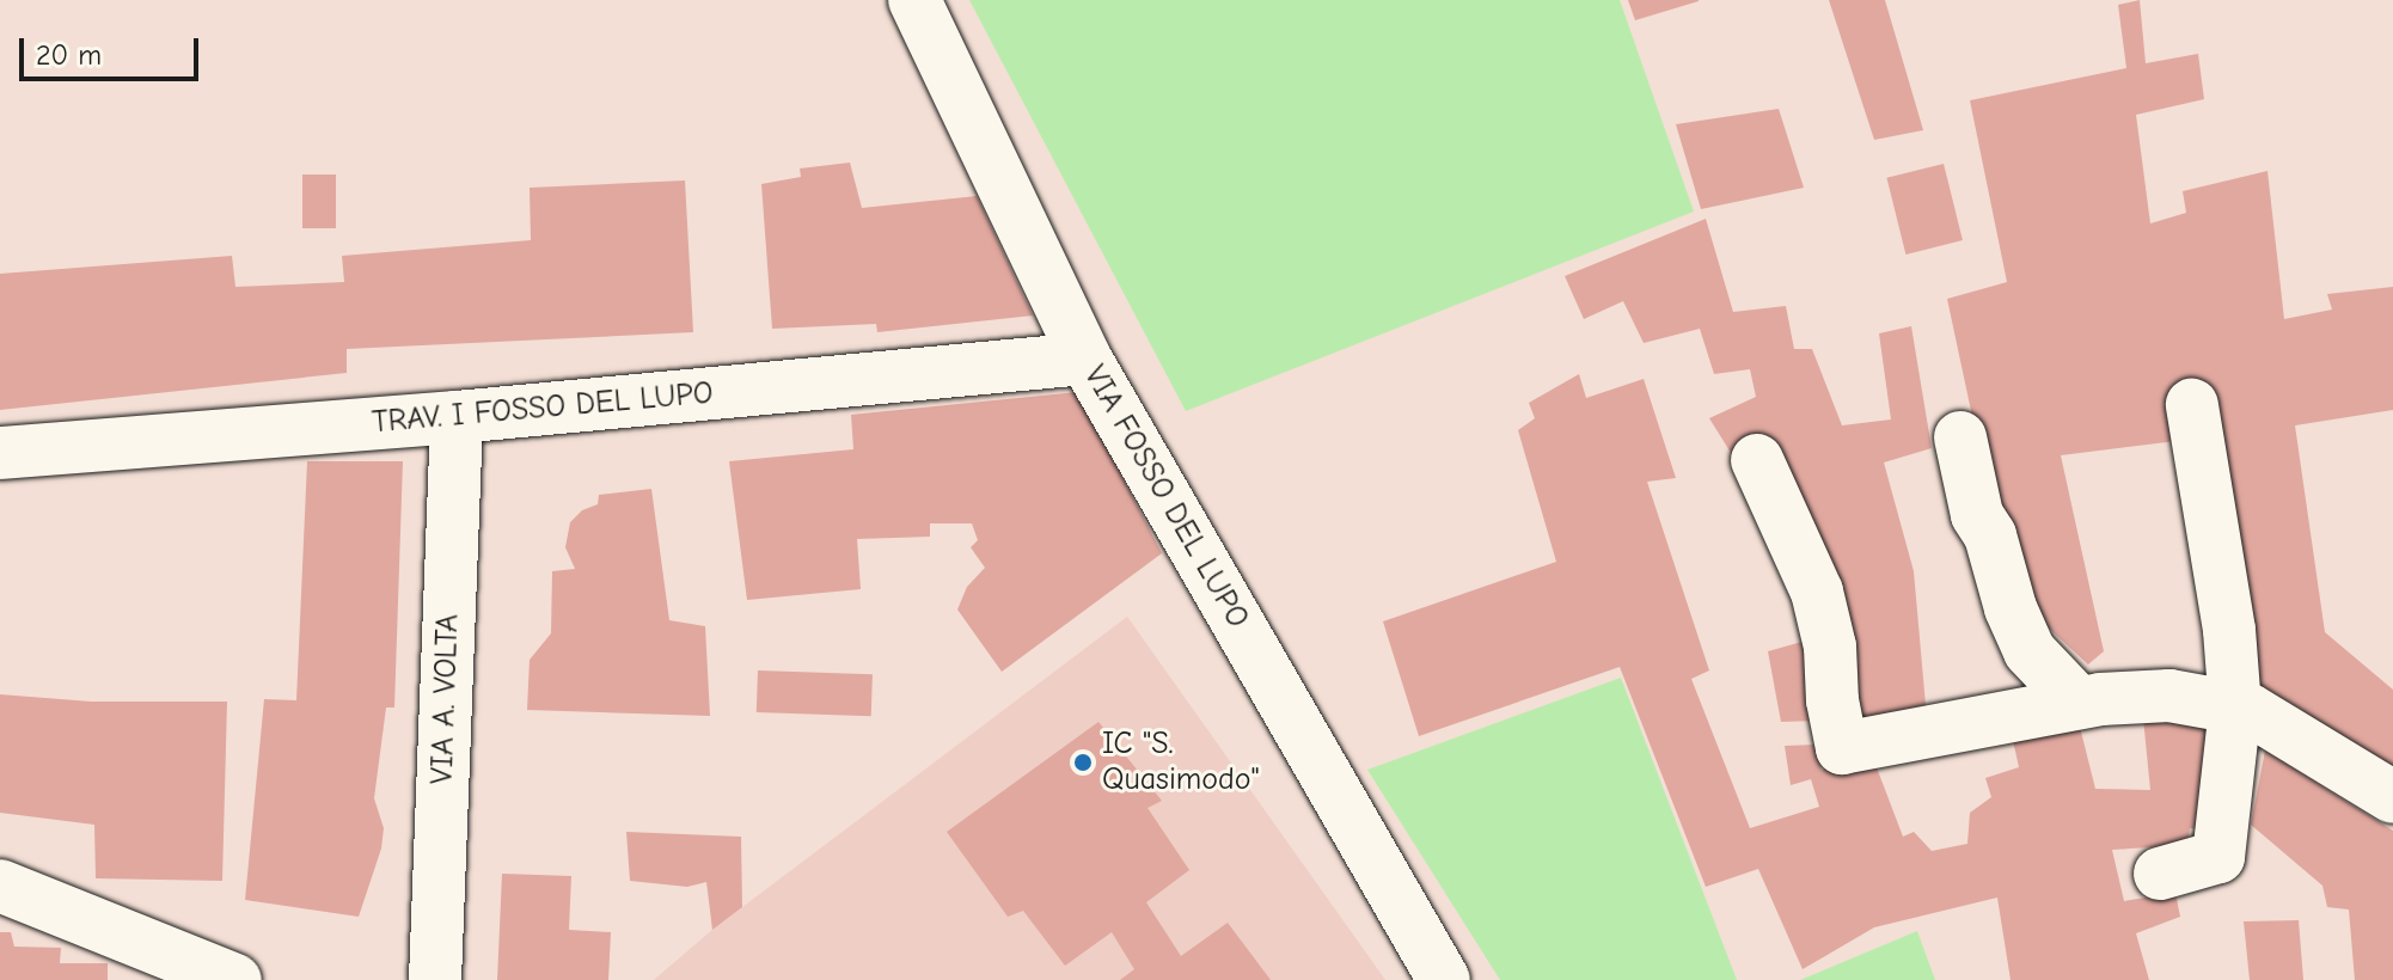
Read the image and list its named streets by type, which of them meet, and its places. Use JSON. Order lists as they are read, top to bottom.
{
  "streets": {
    "street": ["TRAV. I FOSSO DEL LUPO", "VIA FOSSO DEL LUPO", "VIA A. VOLTA"]
  },
  "crossings": [
    ["TRAV. I FOSSO DEL LUPO", "VIA FOSSO DEL LUPO"],
    ["TRAV. I FOSSO DEL LUPO", "VIA A. VOLTA"]
  ],
  "places": ["IC \"S. Quasimodo\""],
  "scale_bar": "20 m"
}
